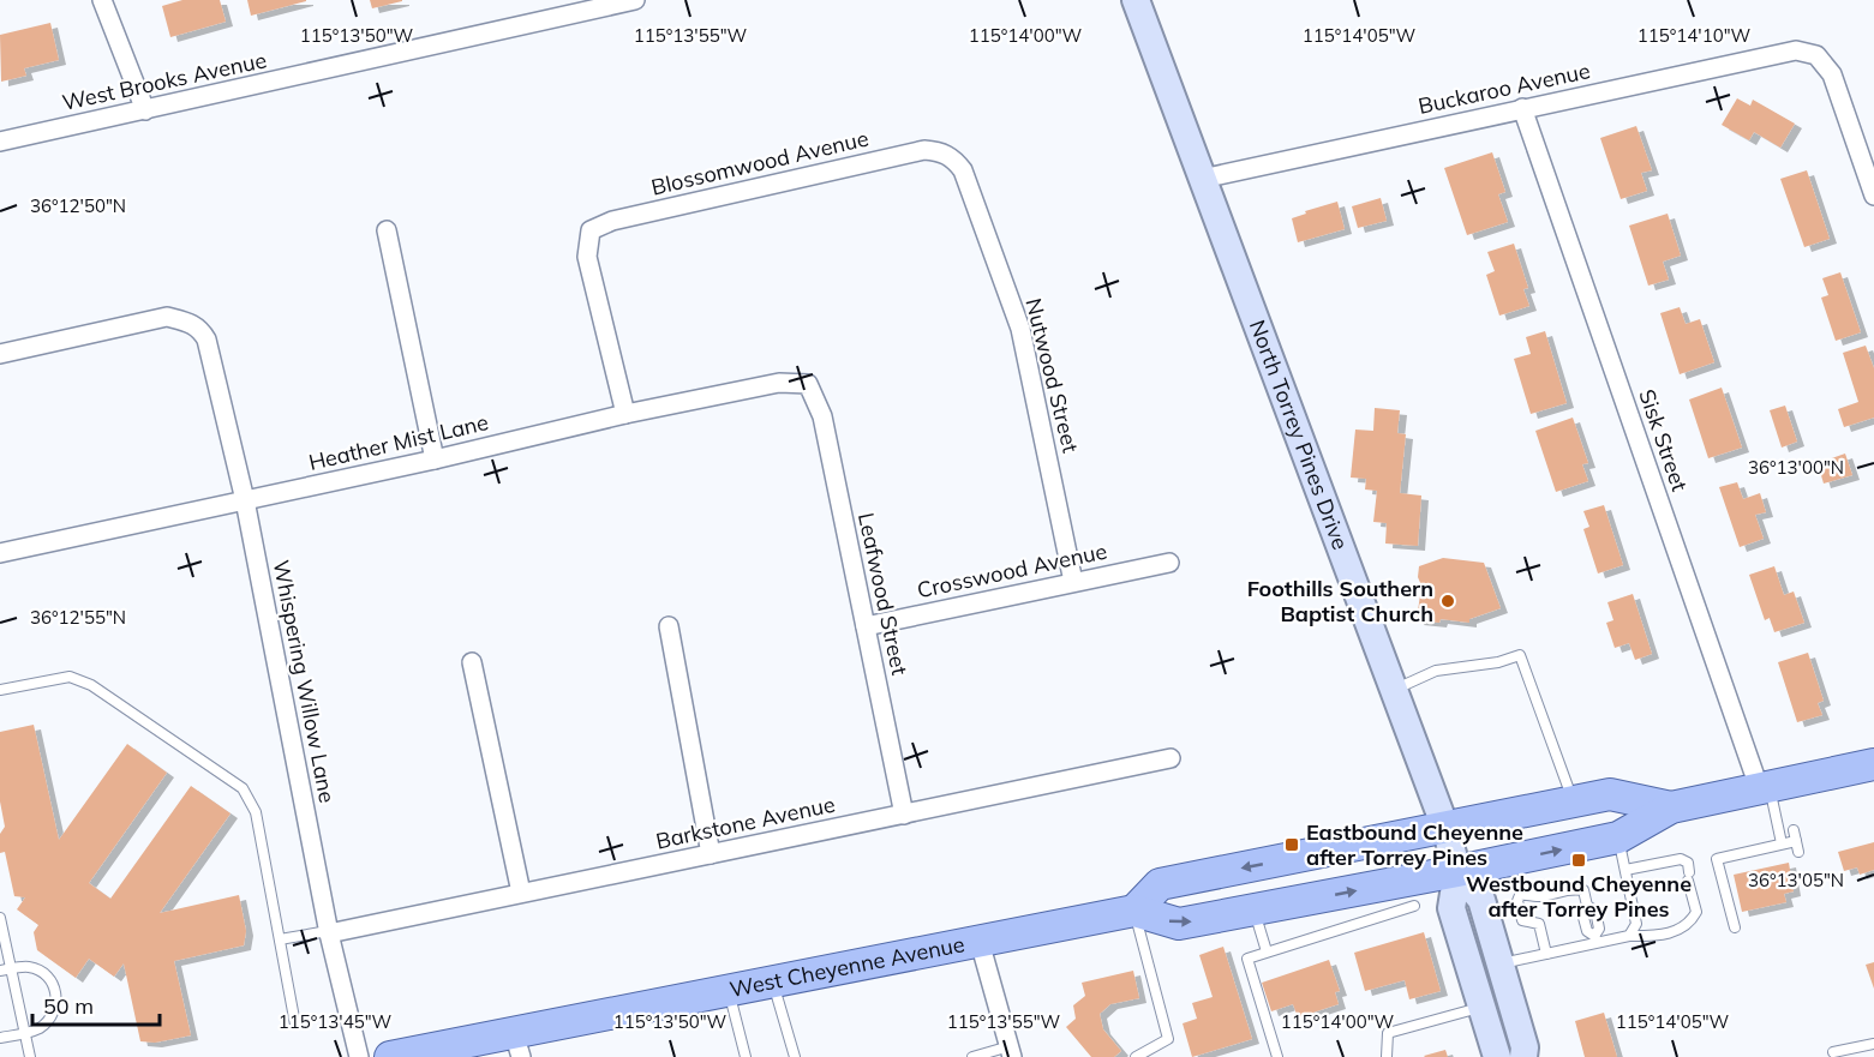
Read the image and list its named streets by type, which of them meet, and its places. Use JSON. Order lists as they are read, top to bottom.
{
  "streets": {
    "main road": ["North Torrey Pines Drive", "West Cheyenne Avenue"],
    "street": [
      "West Brooks Avenue",
      "Buckaroo Avenue",
      "Blossomwood Avenue",
      "Nutwood Street",
      "Sisk Street",
      "Heather Mist Lane",
      "Crosswood Avenue",
      "Leafwood Street",
      "Whispering Willow Lane",
      "Barkstone Avenue"
    ]
  },
  "crossings": [
    ["Buckaroo Avenue", "North Torrey Pines Drive"],
    ["Buckaroo Avenue", "Sisk Street"],
    ["Blossomwood Avenue", "Nutwood Street"],
    ["Blossomwood Avenue", "Heather Mist Lane"],
    ["Nutwood Street", "Crosswood Avenue"],
    ["North Torrey Pines Drive", "West Cheyenne Avenue"],
    ["Sisk Street", "West Cheyenne Avenue"],
    ["Heather Mist Lane", "Leafwood Street"],
    ["Heather Mist Lane", "Whispering Willow Lane"],
    ["Crosswood Avenue", "Leafwood Street"],
    ["Leafwood Street", "Barkstone Avenue"],
    ["Whispering Willow Lane", "Barkstone Avenue"]
  ],
  "places": {
    "other": ["Foothills Southern Baptist Church"],
    "transit": ["Eastbound Cheyenne after Torrey Pines", "Westbound Cheyenne after Torrey Pines"]
  },
  "scale_bar": "50 m",
  "coordinates": [
    "115°13'50\"W",
    "115°13'55\"W",
    "115°14'00\"W",
    "115°14'05\"W",
    "115°14'10\"W",
    "36°12'50\"N",
    "36°13'00\"N",
    "36°12'55\"N",
    "36°13'05\"N",
    "115°13'45\"W"
  ]
}
